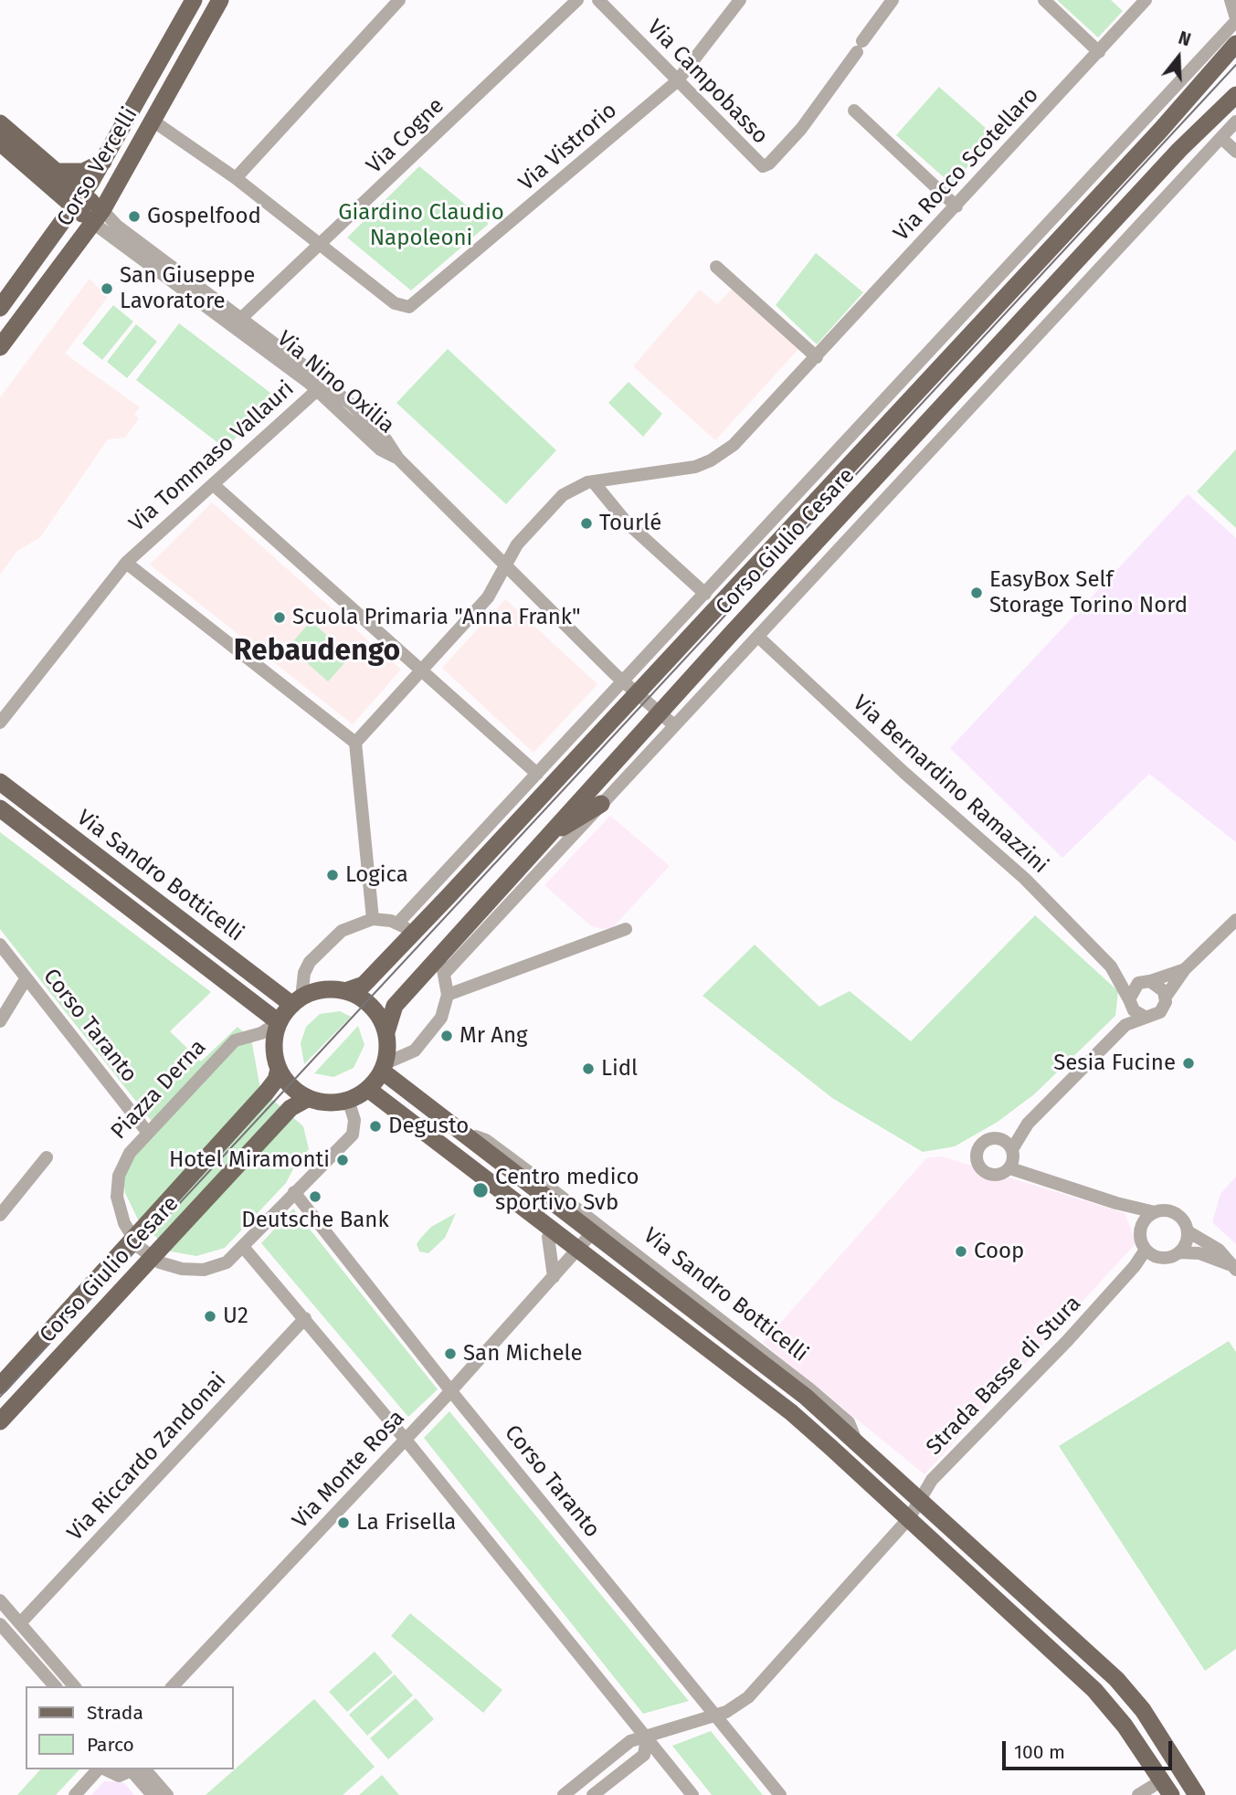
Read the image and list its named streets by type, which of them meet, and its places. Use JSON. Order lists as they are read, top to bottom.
{
  "streets": {
    "main road": [
      "Corso Vercelli",
      "Corso Giulio Cesare",
      "Via Sandro Botticelli",
      "Piazza Derna"
    ],
    "street": [
      "Via Campobasso",
      "Via Cogne",
      "Via Vistrorio",
      "Via Rocco Scotellaro",
      "Via Nino Oxilia",
      "Via Tommaso Vallauri",
      "Via Bernardino Ramazzini",
      "Corso Taranto",
      "Strada Basse di Stura",
      "Via Riccardo Zandonai",
      "Via Monte Rosa"
    ]
  },
  "crossings": [
    ["Via Campobasso", "Via Vistrorio"],
    ["Via Cogne", "Via Vistrorio"],
    ["Via Cogne", "Via Nino Oxilia"],
    ["Via Rocco Scotellaro", "Via Nino Oxilia"],
    ["Corso Vercelli", "Via Nino Oxilia"],
    ["Via Nino Oxilia", "Via Tommaso Vallauri"],
    ["Via Nino Oxilia", "Corso Giulio Cesare"],
    ["Corso Giulio Cesare", "Via Bernardino Ramazzini"],
    ["Corso Giulio Cesare", "Via Sandro Botticelli"],
    ["Corso Giulio Cesare", "Piazza Derna"],
    ["Via Sandro Botticelli", "Piazza Derna"],
    ["Via Sandro Botticelli", "Strada Basse di Stura"],
    ["Via Sandro Botticelli", "Via Monte Rosa"],
    ["Corso Taranto", "Piazza Derna"],
    ["Corso Taranto", "Strada Basse di Stura"],
    ["Corso Taranto", "Via Monte Rosa"]
  ],
  "districts": ["Rebaudengo"],
  "parks": ["Giardino Claudio Napoleoni"],
  "places": [
    "Gospelfood",
    "San Giuseppe Lavoratore",
    "Tourlé",
    "EasyBox Self Storage Torino Nord",
    "Scuola Primaria \"Anna Frank\"",
    "Logica",
    "Mr Ang",
    "Sesia Fucine",
    "Lidl",
    "Degusto",
    "Hotel Miramonti",
    "Centro medico sportivo Svb",
    "Deutsche Bank",
    "Coop",
    "U2",
    "San Michele",
    "La Frisella"
  ],
  "legend": ["Strada", "Parco"],
  "scale_bar": "100 m",
  "north": "top"
}
